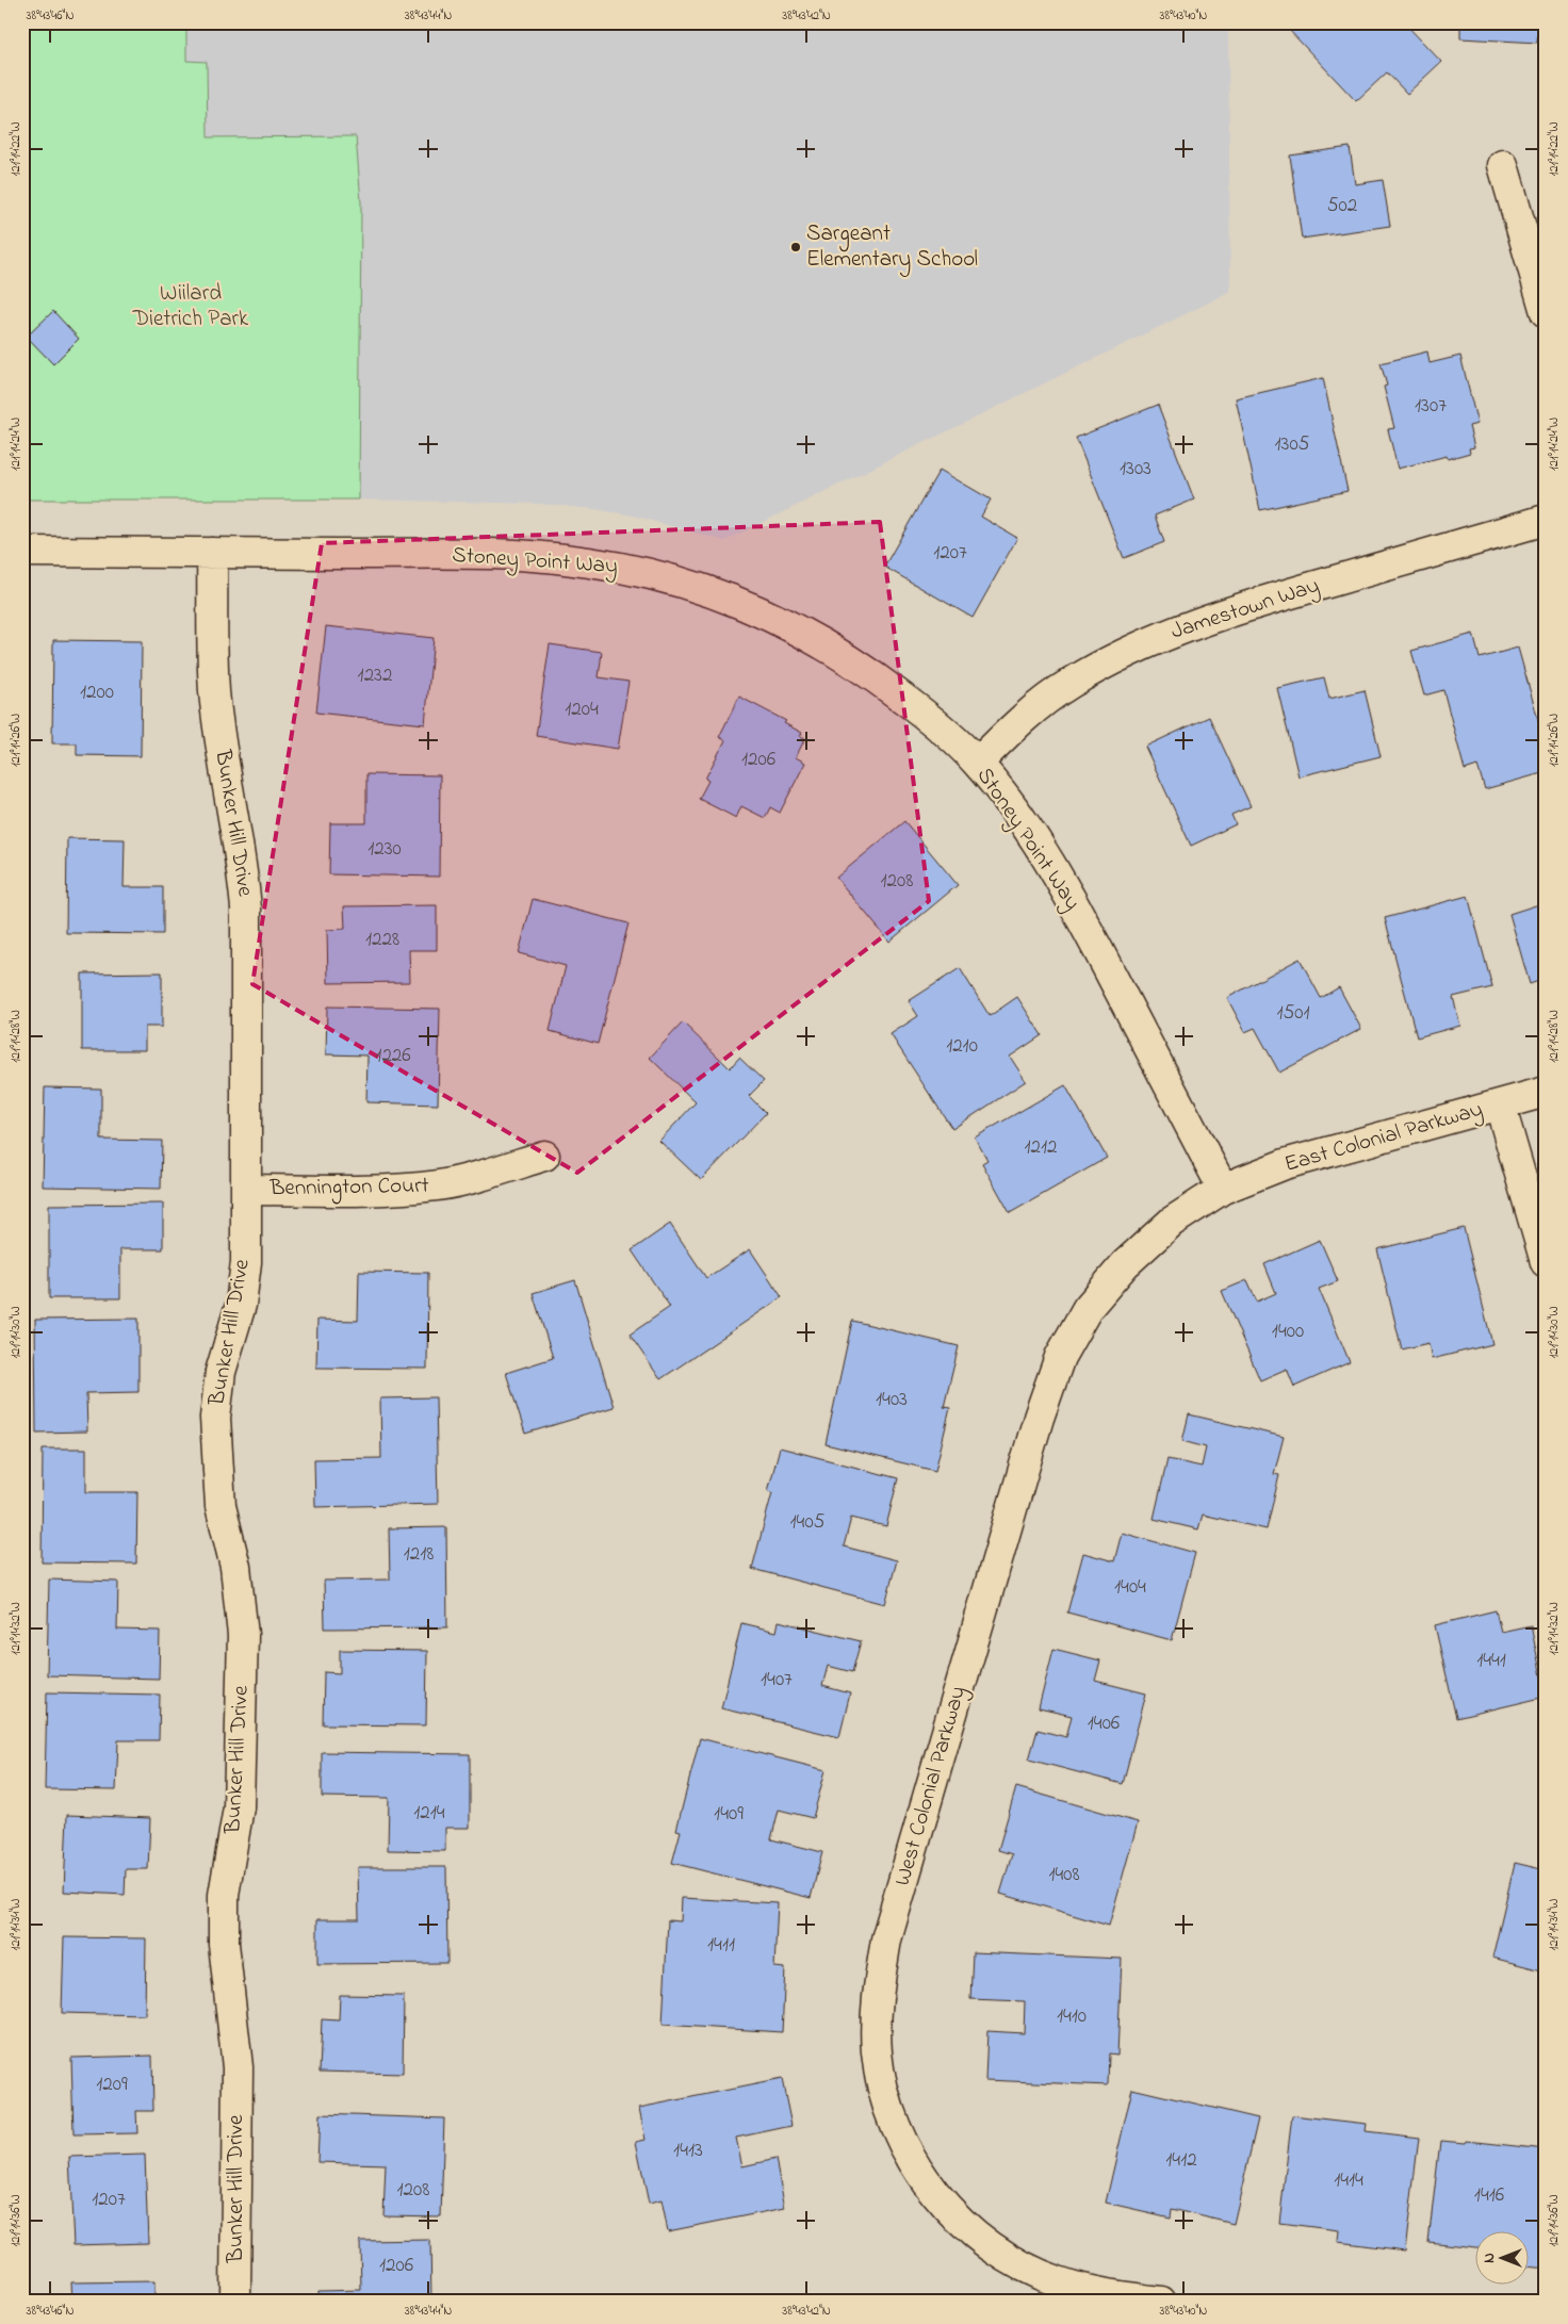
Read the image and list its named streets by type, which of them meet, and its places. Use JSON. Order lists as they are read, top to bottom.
{
  "streets": {
    "street": [
      "Stoney Point Way",
      "Jamestown Way",
      "Bunker Hill Drive",
      "East Colonial Parkway",
      "Bennington Court",
      "West Colonial Parkway"
    ]
  },
  "crossings": [
    ["Stoney Point Way", "Jamestown Way"],
    ["Stoney Point Way", "Bunker Hill Drive"],
    ["Stoney Point Way", "East Colonial Parkway"],
    ["Stoney Point Way", "West Colonial Parkway"],
    ["Bunker Hill Drive", "Bennington Court"],
    ["East Colonial Parkway", "West Colonial Parkway"]
  ],
  "parks": ["Wiilard Dietrich Park"],
  "places": ["Sargeant Elementary School"],
  "house_numbers": [
    "502",
    "1307",
    "1305",
    "1303",
    "1207",
    "1232",
    "1200",
    "1204",
    "1206",
    "1230",
    "1208",
    "1228",
    "1501",
    "1210",
    "1226",
    "1212",
    "1400",
    "1403",
    "1405",
    "1218",
    "1404",
    "1441",
    "1407",
    "1406",
    "1214",
    "1409",
    "1408",
    "1411",
    "1410",
    "1209",
    "1413",
    "1412",
    "1414",
    "1208",
    "1416",
    "1207",
    "1206"
  ],
  "north": "left",
  "coordinates": [
    "38°43'46\"N",
    "38°43'44\"N",
    "38°43'42\"N",
    "38°43'40\"N",
    "121°14'22\"W",
    "121°14'24\"W",
    "121°14'26\"W",
    "121°14'28\"W",
    "121°14'30\"W",
    "121°14'32\"W",
    "121°14'34\"W",
    "121°14'36\"W"
  ]
}
